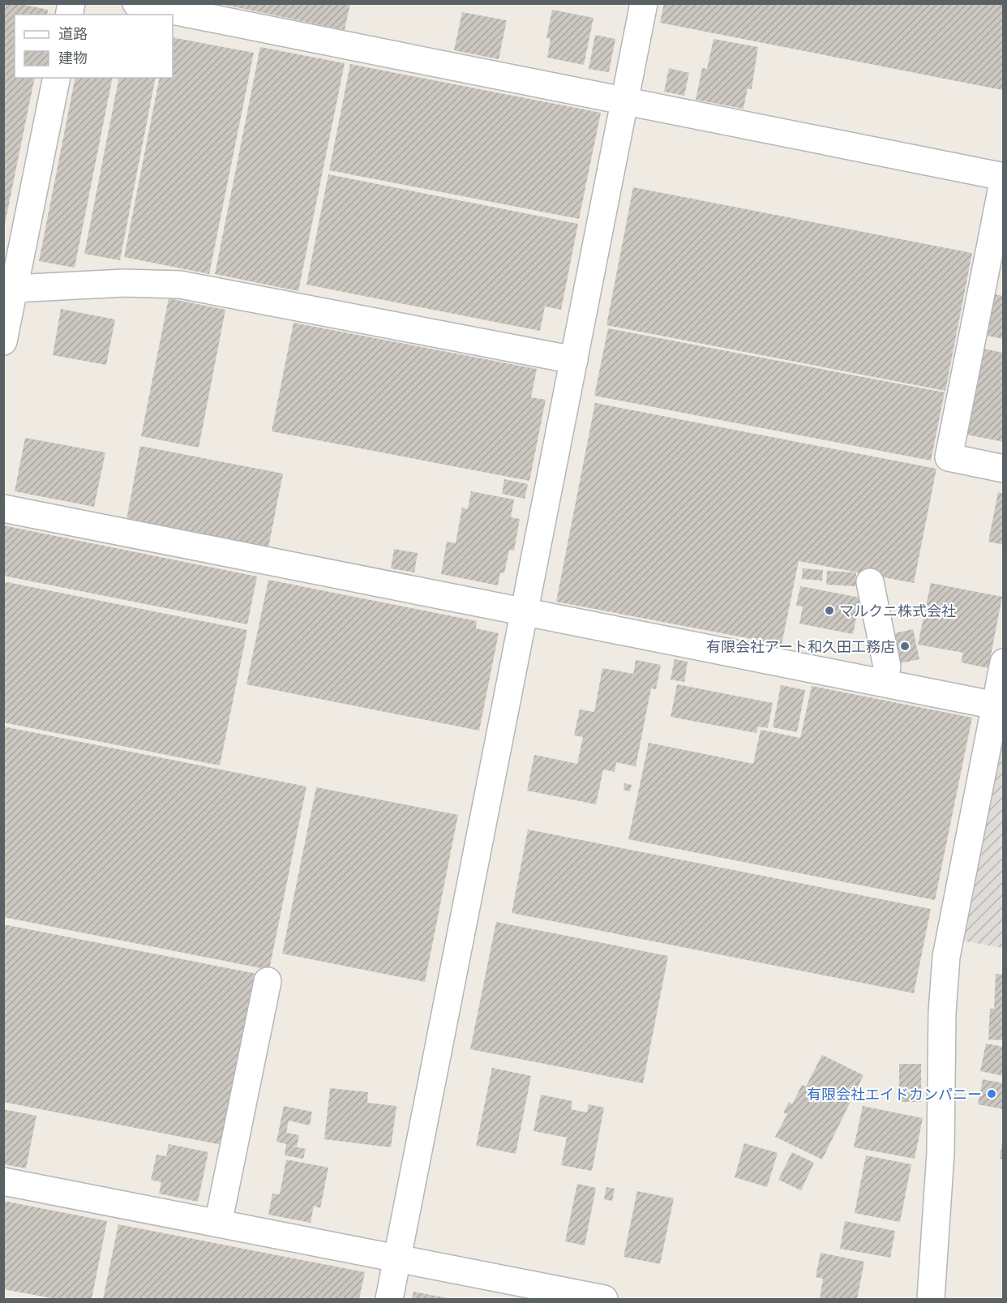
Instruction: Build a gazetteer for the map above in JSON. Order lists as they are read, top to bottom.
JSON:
{
  "places": ["マルクニ株式会社", "有限会社アート和久田工務店", "有限会社エイドカンパニー"],
  "legend": ["道路", "建物"]
}
